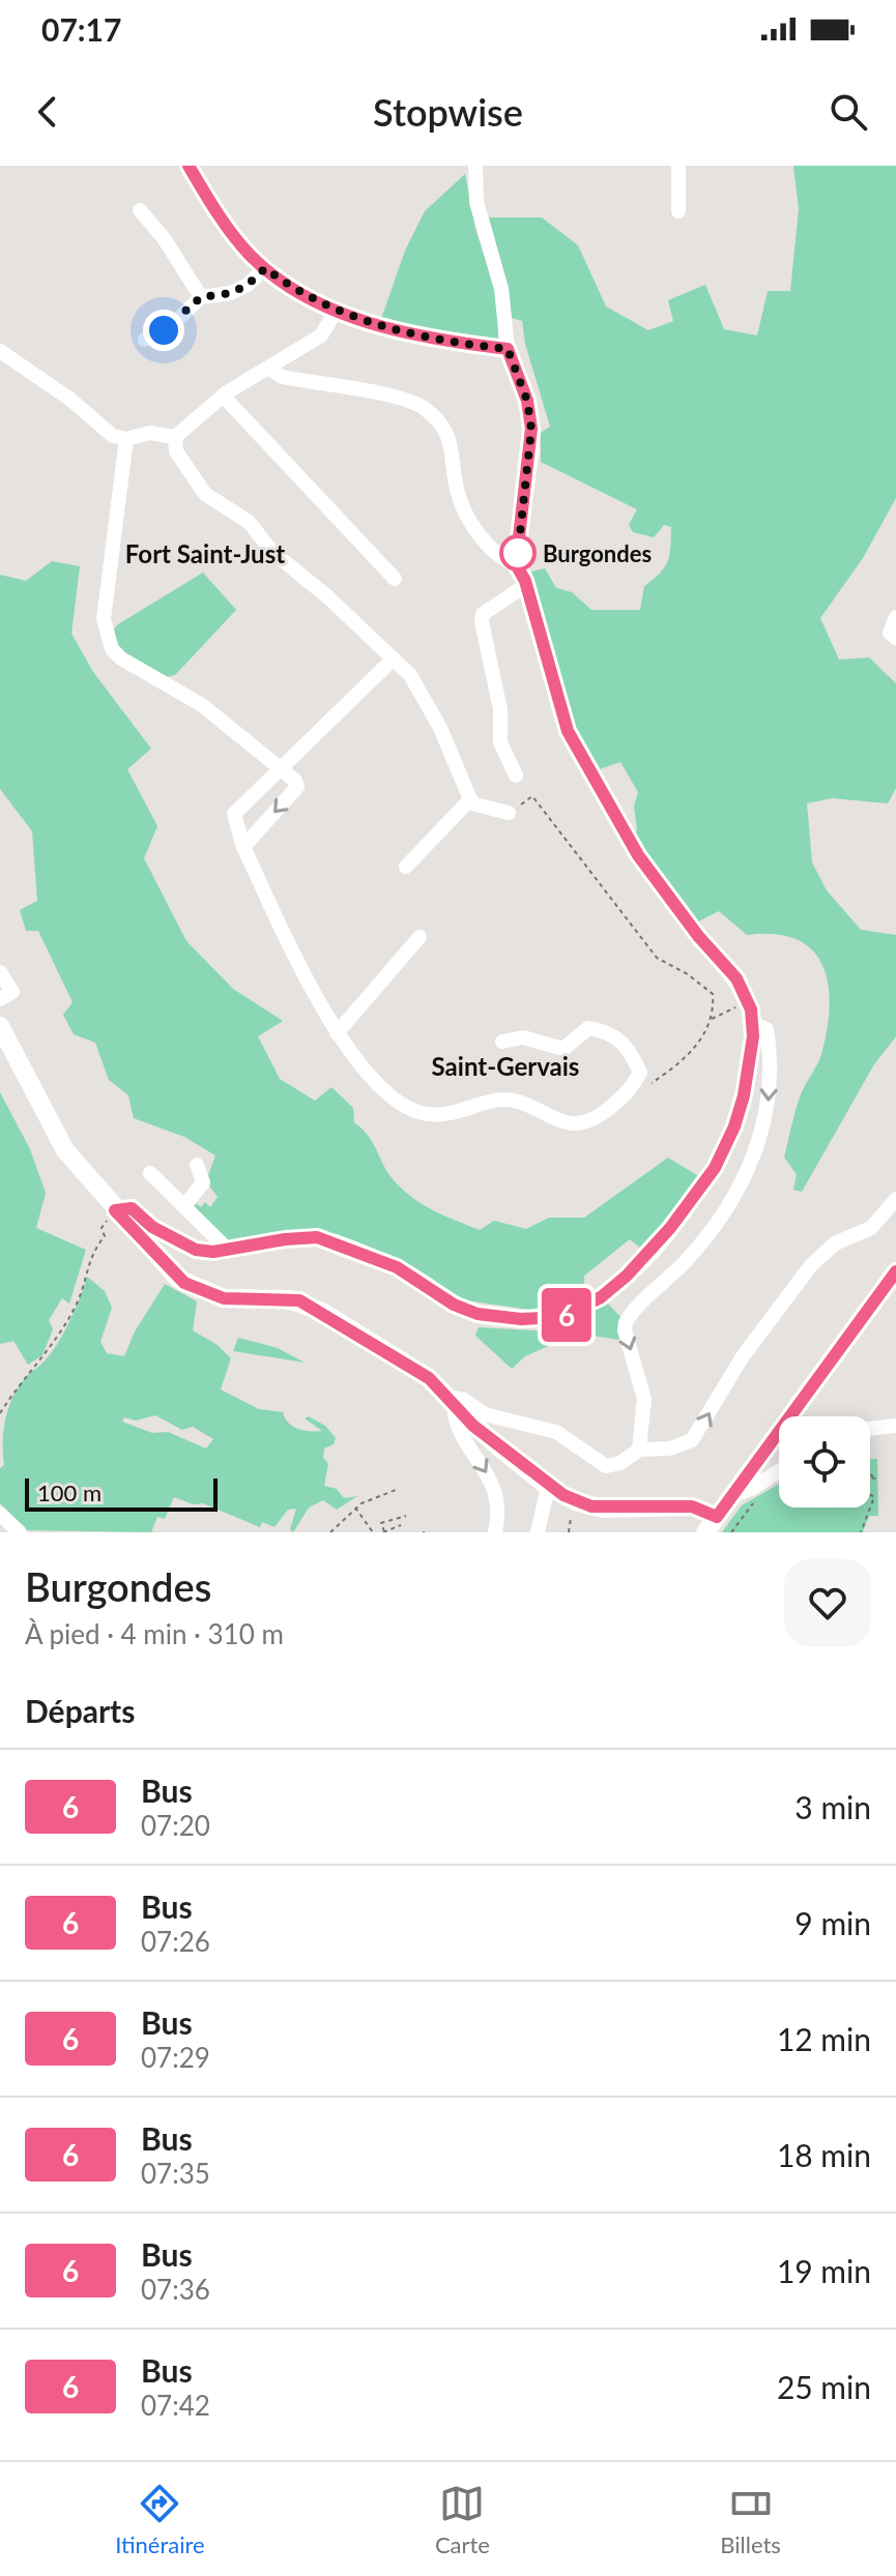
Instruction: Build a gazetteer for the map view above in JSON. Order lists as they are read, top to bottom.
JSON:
{
  "districts": ["Fort Saint-Just", "Saint-Gervais"],
  "places": ["Burgondes"],
  "lines": ["bus line 6"],
  "scale_bar": "100 m",
  "page": {
    "status": "07:17",
    "header": "Stopwise",
    "on_map": "6",
    "scale": "100 m",
    "heading": [
      ["Burgondes", "À pied · 4 min · 310 m"],
      "Départs"
    ],
    "list": [
      {
        "mark": "6",
        "name": "Bus",
        "note": "07:20",
        "value": "3 min"
      },
      {
        "mark": "6",
        "name": "Bus",
        "note": "07:26",
        "value": "9 min"
      },
      {
        "mark": "6",
        "name": "Bus",
        "note": "07:29",
        "value": "12 min"
      },
      {
        "mark": "6",
        "name": "Bus",
        "note": "07:35",
        "value": "18 min"
      },
      {
        "mark": "6",
        "name": "Bus",
        "note": "07:36",
        "value": "19 min"
      },
      {
        "mark": "6",
        "name": "Bus",
        "note": "07:42",
        "value": "25 min"
      }
    ],
    "tabs": ["Itinéraire", "Carte", "Billets"]
  }
}
